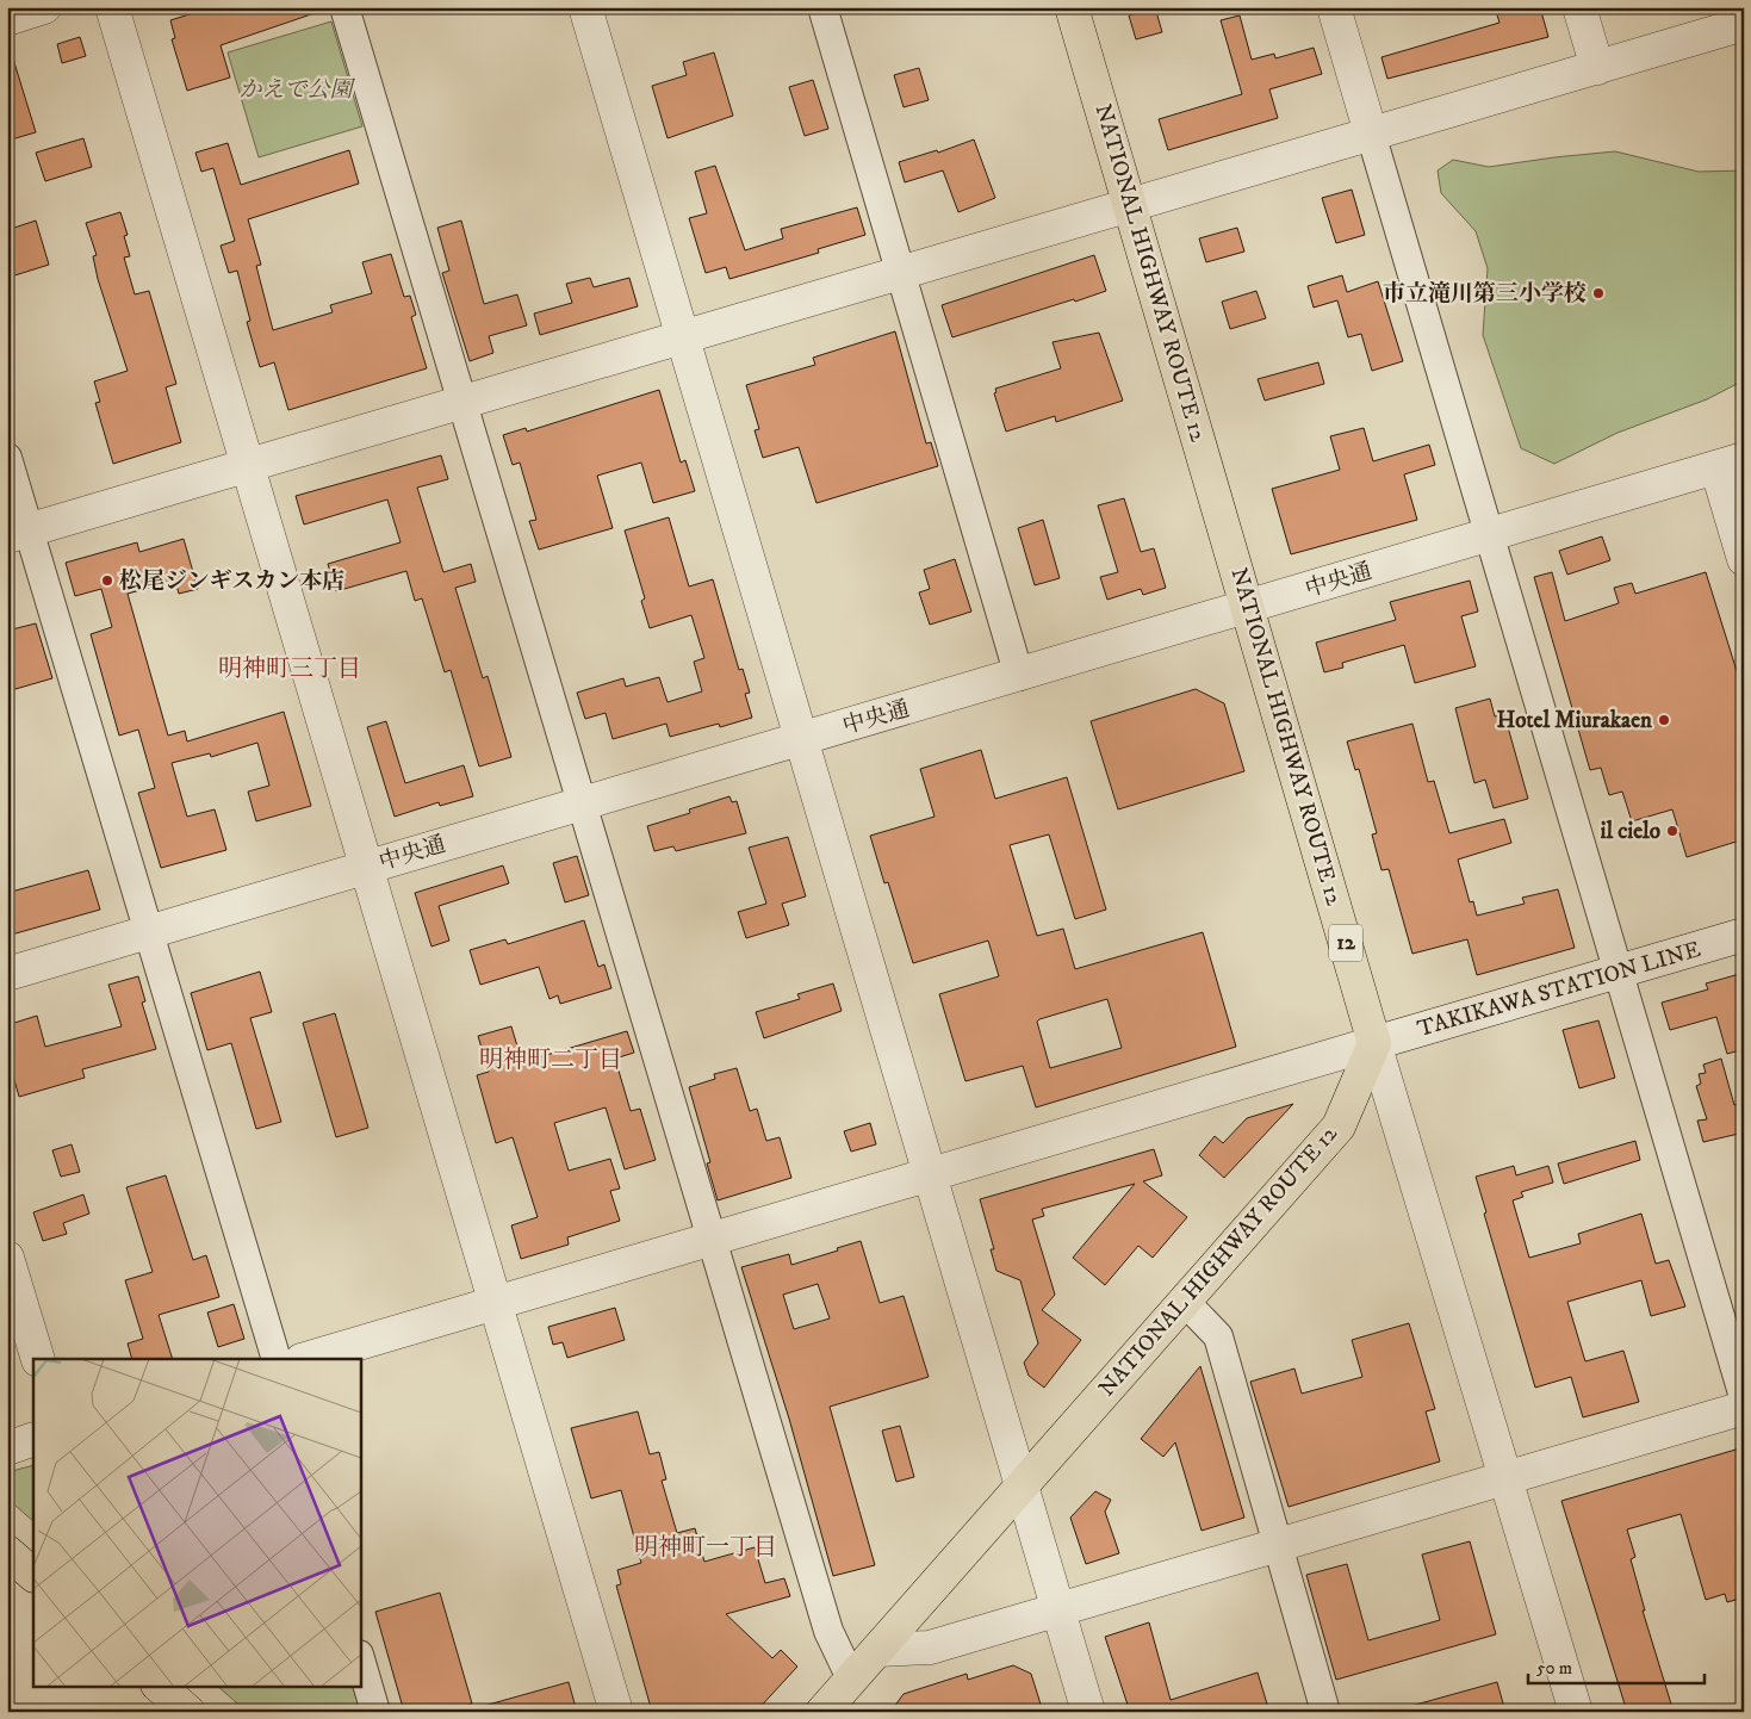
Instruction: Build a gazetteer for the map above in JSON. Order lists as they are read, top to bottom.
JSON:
{
  "streets": {
    "highway": ["NATIONAL HIGHWAY ROUTE 12", "12"],
    "street": ["中央通", "TAKIKAWA STATION LINE"]
  },
  "crossings": [
    ["NATIONAL HIGHWAY ROUTE 12", "中央通"],
    ["NATIONAL HIGHWAY ROUTE 12", "TAKIKAWA STATION LINE"]
  ],
  "districts": ["明神町三丁目", "明神町二丁目", "明神町一丁目"],
  "parks": ["かえで公園"],
  "places": [
    "市立滝川第三小学校",
    "松尾ジンギスカン本店",
    "Hotel Miurakaen",
    "il cielo"
  ],
  "scale_bar": "50 m"
}
